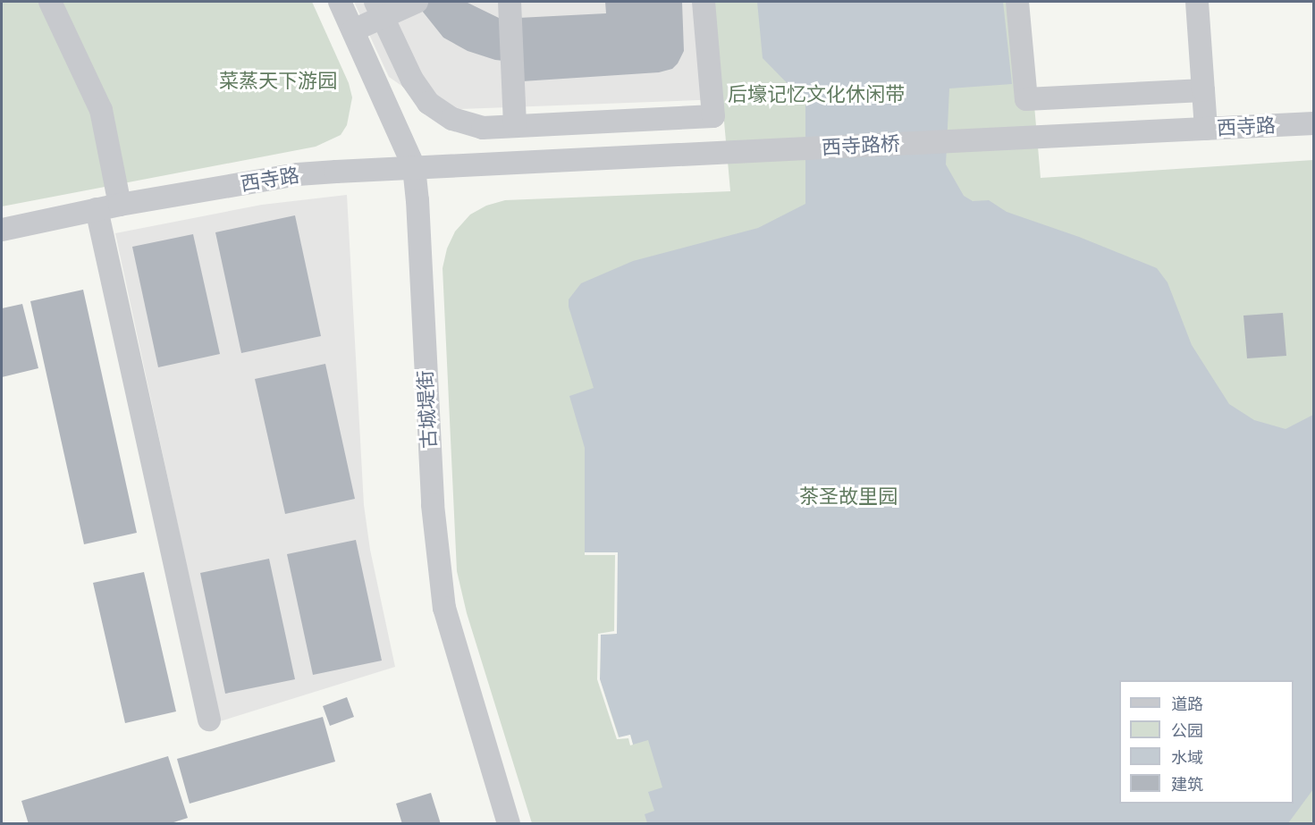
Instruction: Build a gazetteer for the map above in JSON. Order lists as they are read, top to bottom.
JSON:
{
  "streets": {
    "street": ["西寺路", "西寺路桥", "古城堤街"]
  },
  "crossings": [
    ["西寺路", "西寺路桥"],
    ["西寺路", "古城堤街"]
  ],
  "parks": ["菜蒸天下游园", "后壕记忆文化休闲带", "茶圣故里园"],
  "legend": [
    "道路",
    "公园",
    "水域",
    "建筑"
  ]
}
